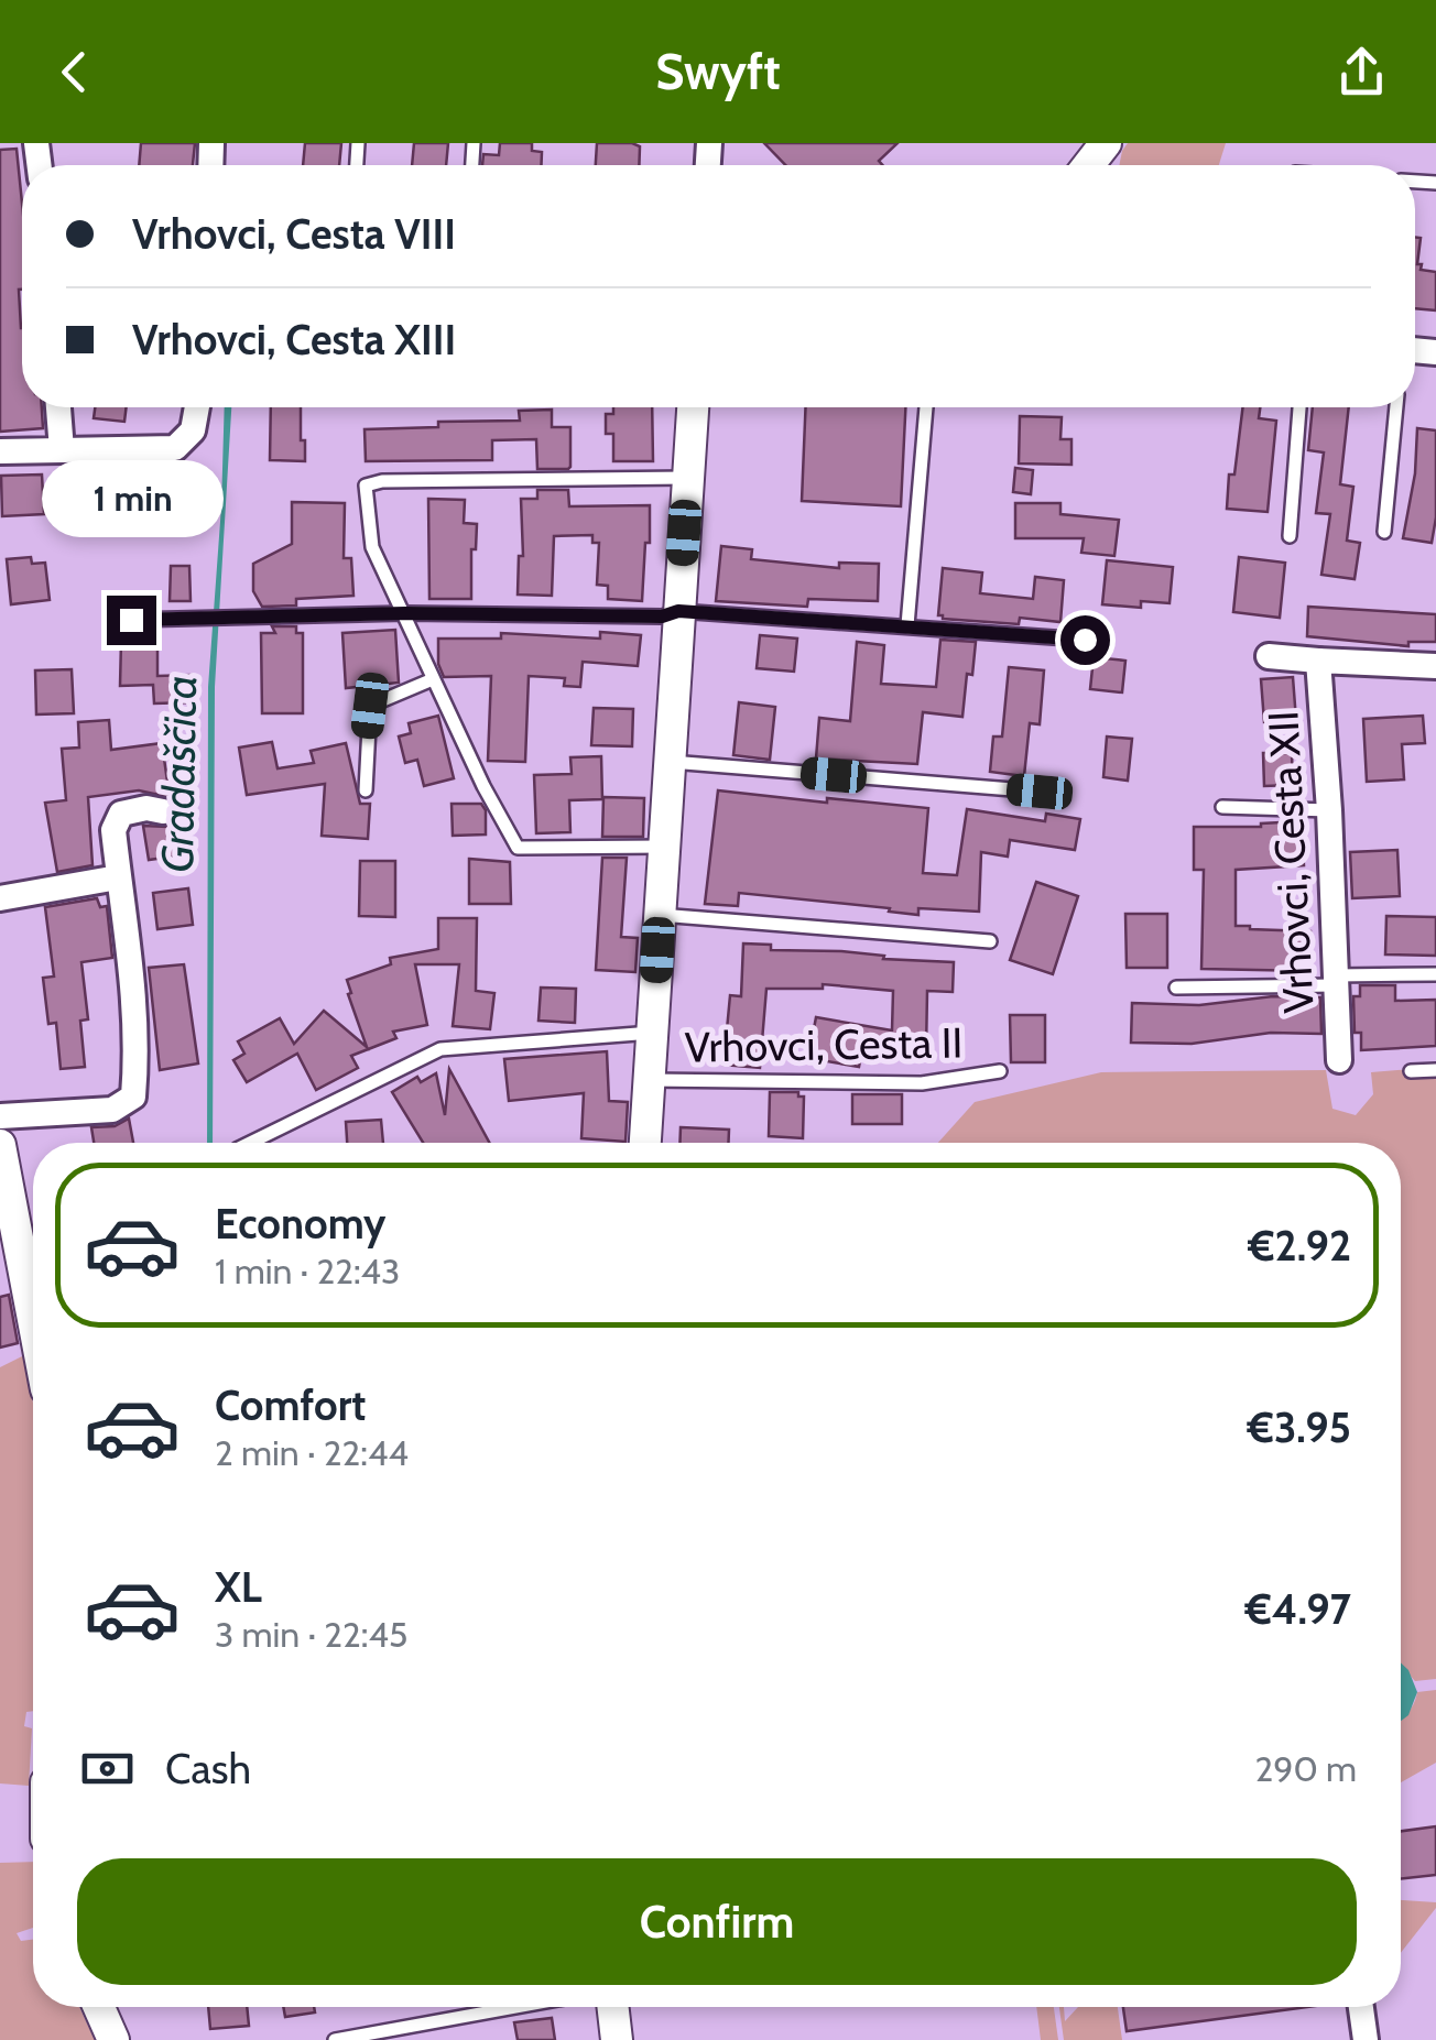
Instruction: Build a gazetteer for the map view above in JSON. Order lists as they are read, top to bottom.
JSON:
{
  "streets": {
    "street": ["Vrhovci, Cesta XII"],
    "lane": ["Vrhovci, Cesta II"]
  },
  "water": ["Gradaščica"],
  "page": {
    "header": "Swyft",
    "banner": ["Vrhovci, Cesta VIII", "Vrhovci, Cesta XIII"],
    "bubble": "1 min",
    "list": [
      {
        "name": "Economy",
        "note": "1 min · 22:43",
        "value": "€2.92"
      },
      {
        "name": "Comfort",
        "note": "2 min · 22:44",
        "value": "€3.95"
      },
      {
        "name": "XL",
        "note": "3 min · 22:45",
        "value": "€4.97"
      }
    ],
    "pay": ["Cash", "290 m"],
    "buttons": "Confirm"
  }
}
